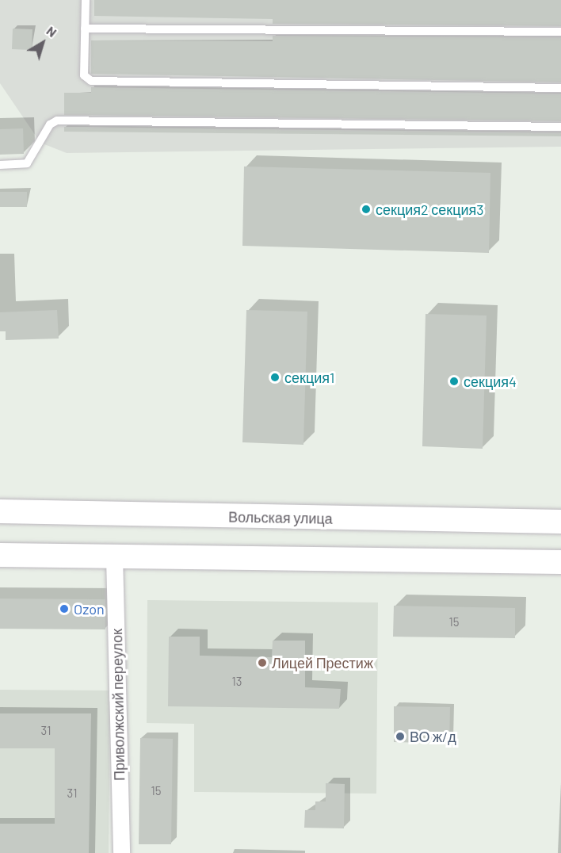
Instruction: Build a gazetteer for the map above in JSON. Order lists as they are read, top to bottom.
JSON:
{
  "streets": {
    "main road": ["Вольская улица"],
    "street": ["Приволжский переулок"]
  },
  "places": [
    "секция2 секция3",
    "секция1",
    "секция4",
    "Ozon",
    "Лицей Престиж",
    "ВО ж/д"
  ],
  "house_numbers": [
    "15",
    "13",
    "31",
    "15",
    "31"
  ],
  "north": "top right"
}
